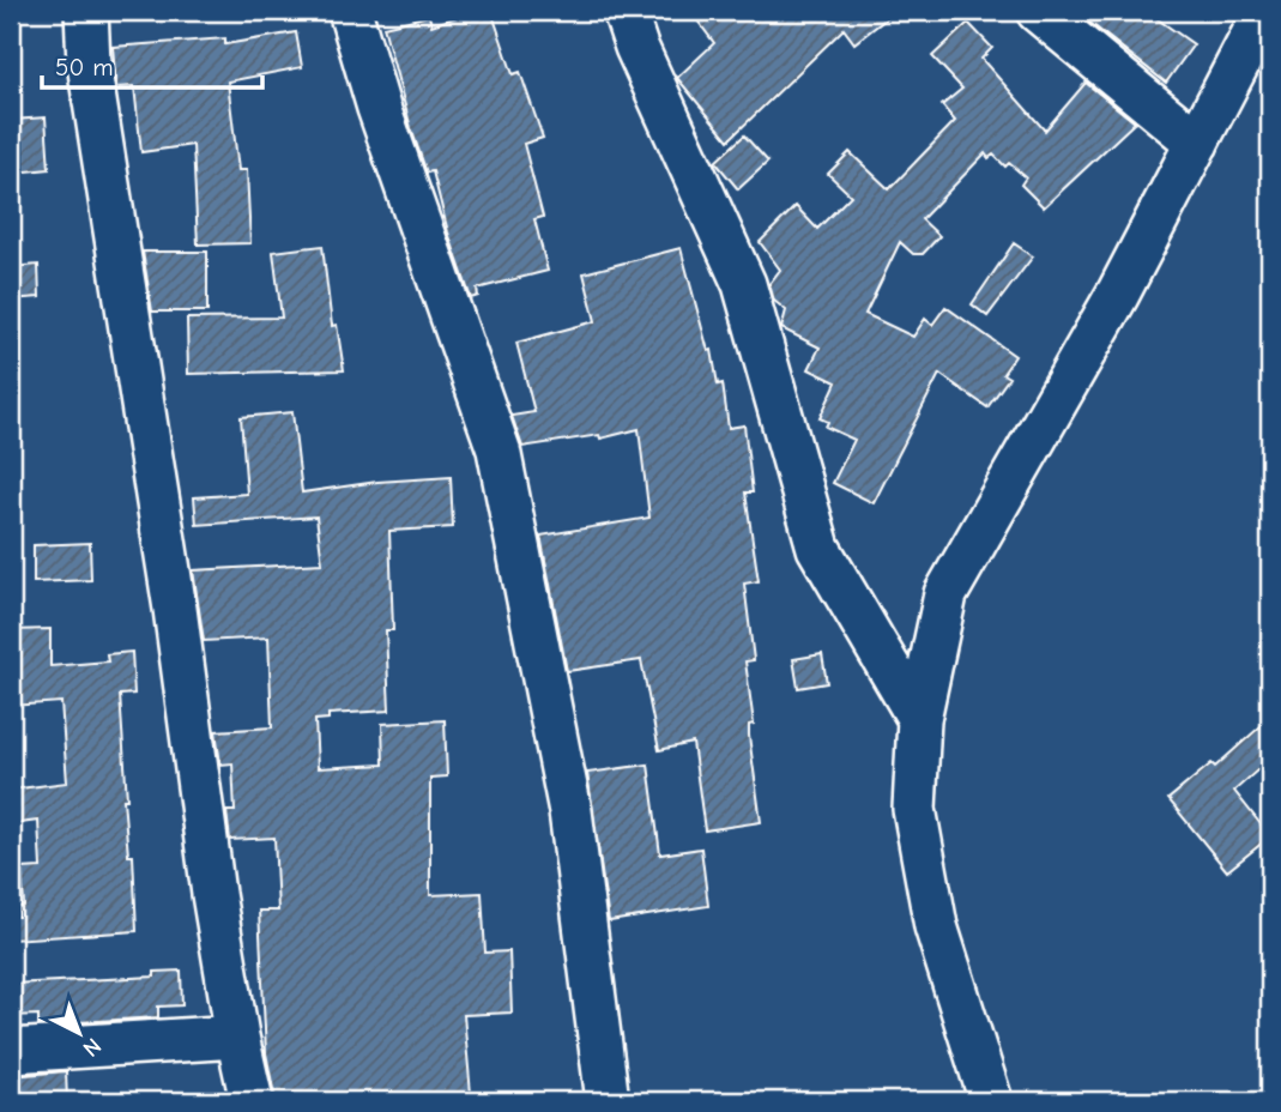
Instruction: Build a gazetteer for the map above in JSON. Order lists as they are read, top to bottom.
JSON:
{
  "scale_bar": "50 m",
  "north": "bottom right"
}
